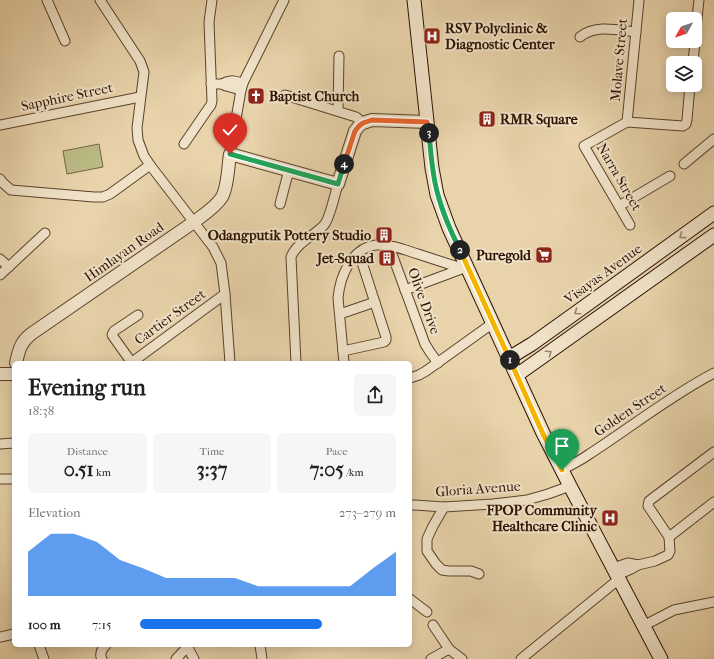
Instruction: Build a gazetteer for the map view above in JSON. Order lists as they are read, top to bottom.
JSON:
{
  "streets": {
    "main road": ["Visayas Avenue"],
    "street": [
      "Molave Street",
      "Sapphire Street",
      "Narra Street",
      "Himlayan Road",
      "Olive Drive",
      "Cartier Street",
      "Golden Street",
      "Gloria Avenue"
    ]
  },
  "crossings": [
    ["Molave Street", "Narra Street"]
  ],
  "places": {
    "hospital": ["RSV Polyclinic & Diagnostic Center", "FPOP Community Healthcare Clinic"],
    "church": ["Baptist Church"],
    "building": ["RMR Square", "Odangputik Pottery Studio", "Jet-Squad"],
    "supermarket": ["Puregold"]
  },
  "north": "bottom left",
  "page": {
    "pins": [
      "3",
      "4",
      "2",
      "1"
    ],
    "heading": ["Evening run", "18:38"],
    "stats": [
      ["Distance", "0.51 km"],
      ["Time", "3:37"],
      ["Pace", "7:05 /km"]
    ],
    "chart": ["Elevation", "273–279 m"],
    "list": [
      {
        "name": "100 m",
        "note": "7:15"
      }
    ]
  }
}
